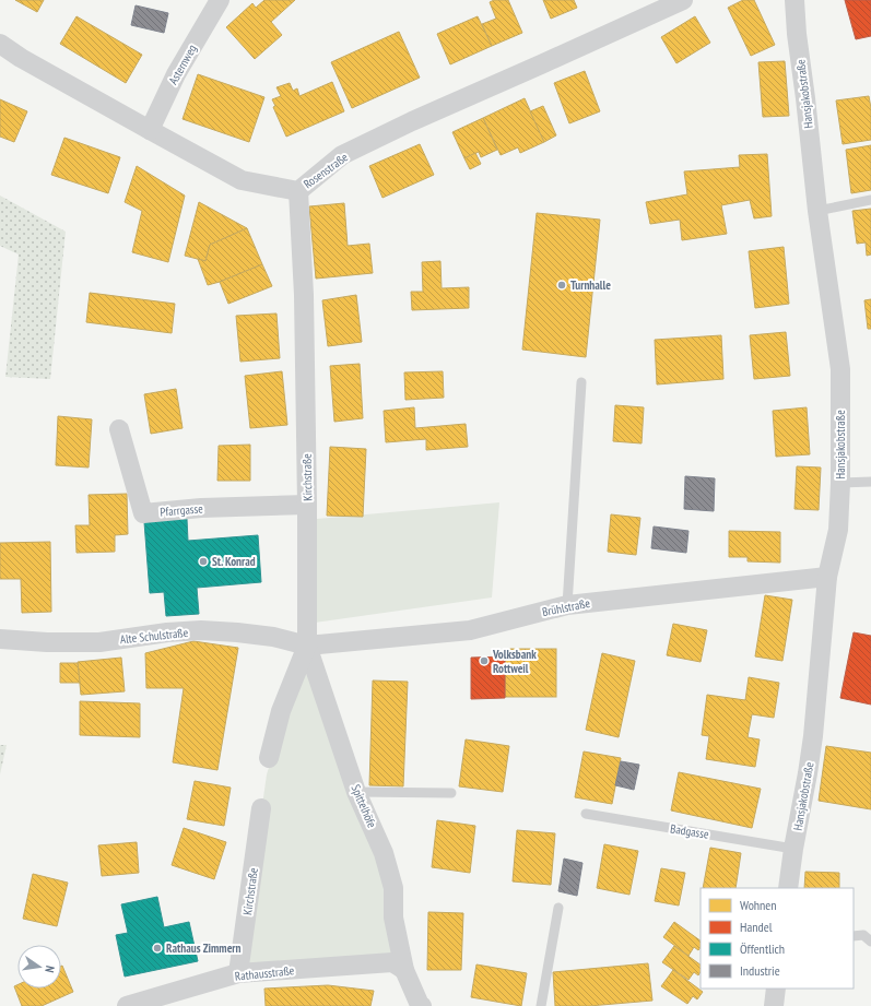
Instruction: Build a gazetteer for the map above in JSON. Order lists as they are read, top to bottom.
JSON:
{
  "streets": {
    "street": [
      "Asternweg",
      "Hansjakobstraße",
      "Rosenstraße",
      "Kirchstraße",
      "Pfarrgasse",
      "Brühlstraße",
      "Alte Schulstraße",
      "Spittelhöfe",
      "Rathausstraße"
    ],
    "lane": ["Badgasse"]
  },
  "crossings": [
    ["Asternweg", "Rosenstraße"],
    ["Hansjakobstraße", "Brühlstraße"],
    ["Hansjakobstraße", "Badgasse"],
    ["Rosenstraße", "Kirchstraße"],
    ["Kirchstraße", "Pfarrgasse"],
    ["Kirchstraße", "Brühlstraße"],
    ["Kirchstraße", "Alte Schulstraße"],
    ["Kirchstraße", "Spittelhöfe"],
    ["Kirchstraße", "Rathausstraße"],
    ["Brühlstraße", "Alte Schulstraße"],
    ["Brühlstraße", "Spittelhöfe"],
    ["Alte Schulstraße", "Spittelhöfe"],
    ["Spittelhöfe", "Rathausstraße"]
  ],
  "places": [
    "Turnhalle",
    "St. Konrad",
    "Volksbank Rottweil",
    "Rathaus Zimmern"
  ],
  "legend": [
    "Wohnen",
    "Handel",
    "Öffentlich",
    "Industrie"
  ],
  "north": "right"
}
